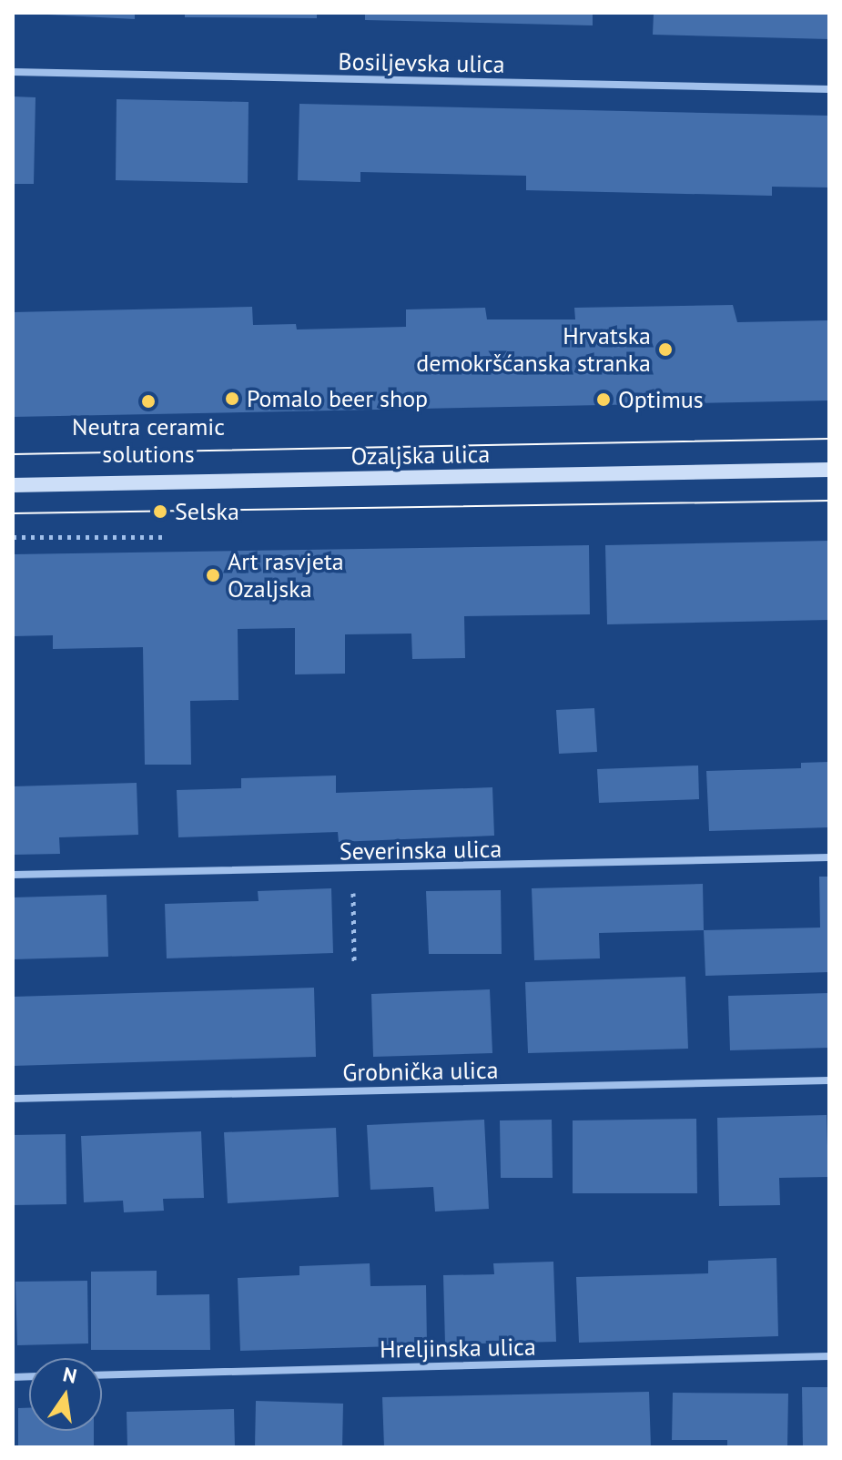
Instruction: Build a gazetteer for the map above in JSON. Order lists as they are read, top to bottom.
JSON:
{
  "streets": {
    "main road": ["Ozaljska ulica"],
    "street": [
      "Bosiljevska ulica",
      "Severinska ulica",
      "Grobnička ulica",
      "Hreljinska ulica"
    ]
  },
  "places": [
    "Hrvatska demokršćanska stranka",
    "Pomalo beer shop",
    "Optimus",
    "Neutra ceramic solutions",
    "Selska",
    "Art rasvjeta Ozaljska"
  ],
  "north": "top"
}
